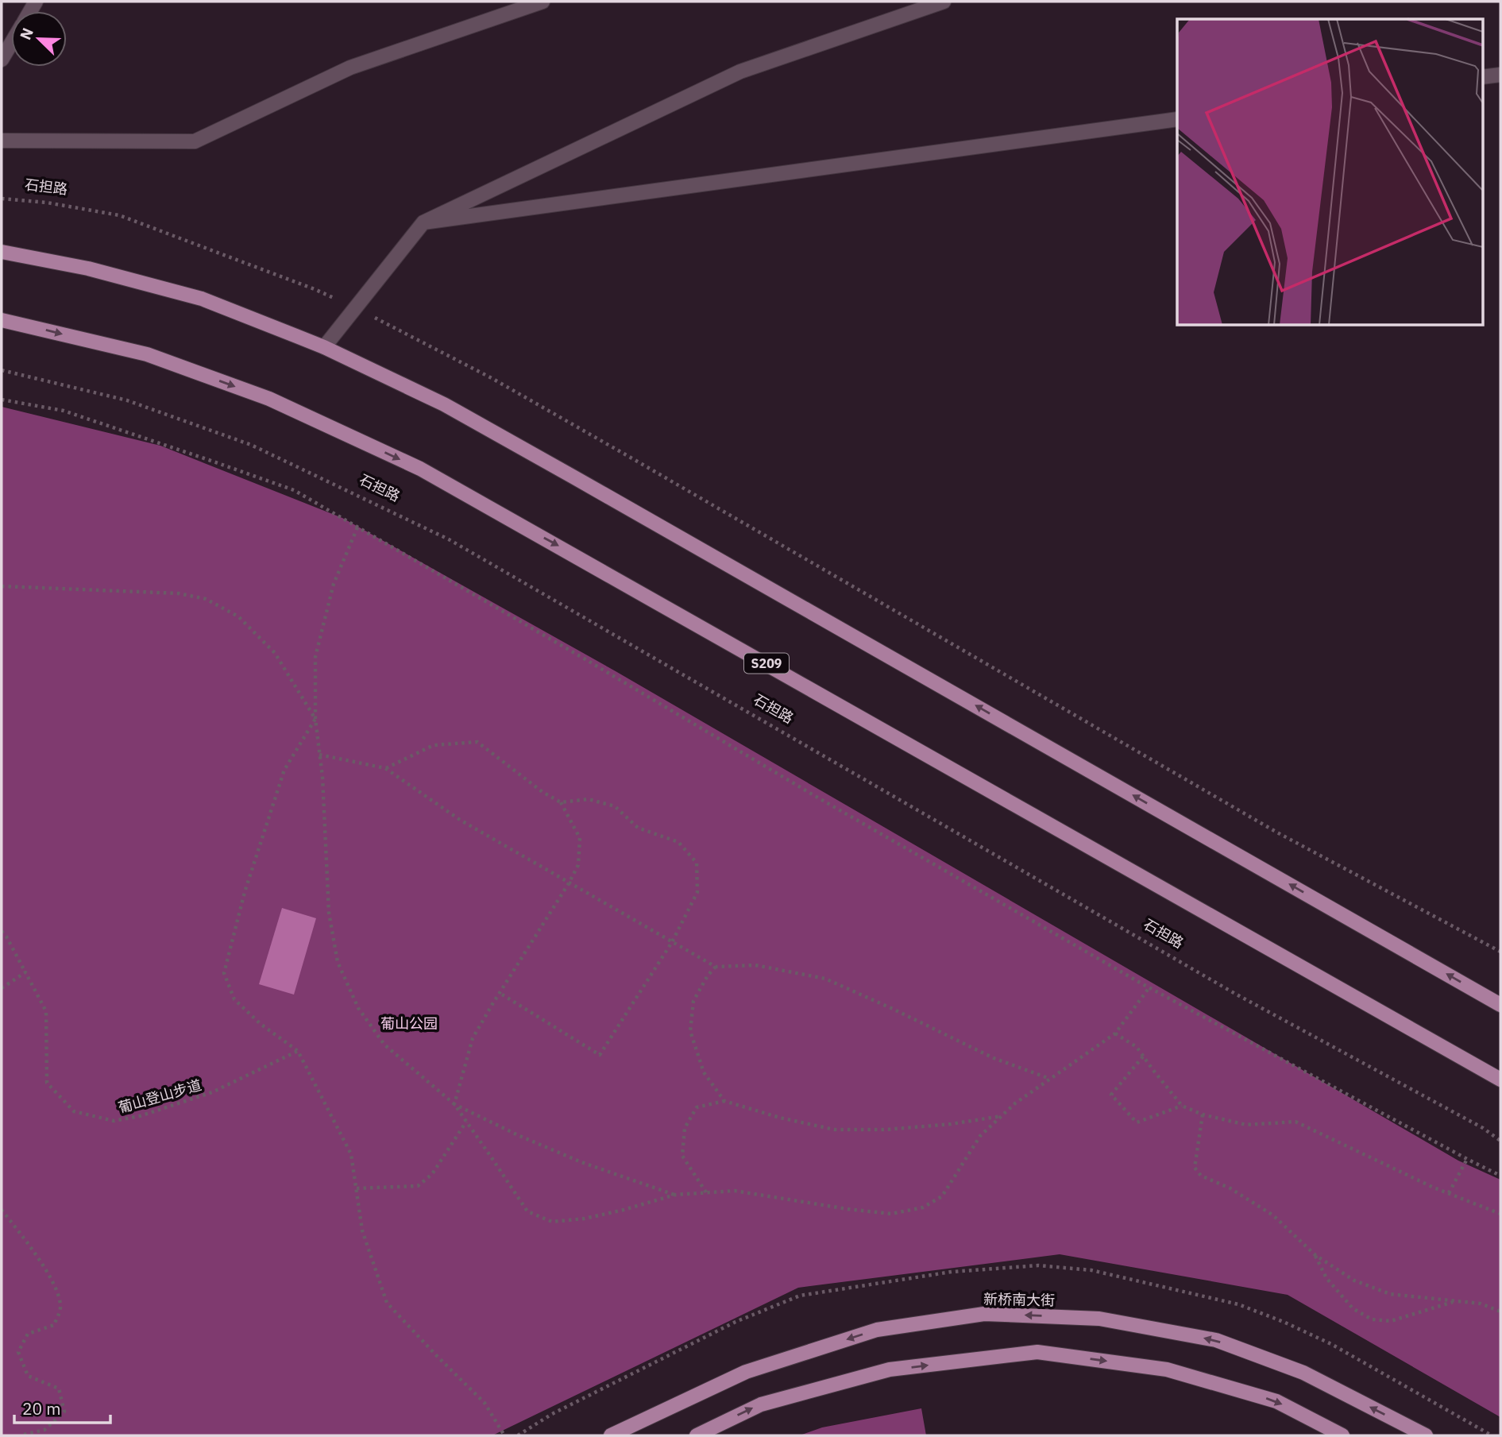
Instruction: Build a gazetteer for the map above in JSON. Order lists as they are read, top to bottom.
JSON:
{
  "streets": {
    "main road": ["S209", "新桥南大街"],
    "path": ["石担路", "葡山登山步道"]
  },
  "parks": ["葡山公园"],
  "scale_bar": "20 m",
  "north": "top left"
}
